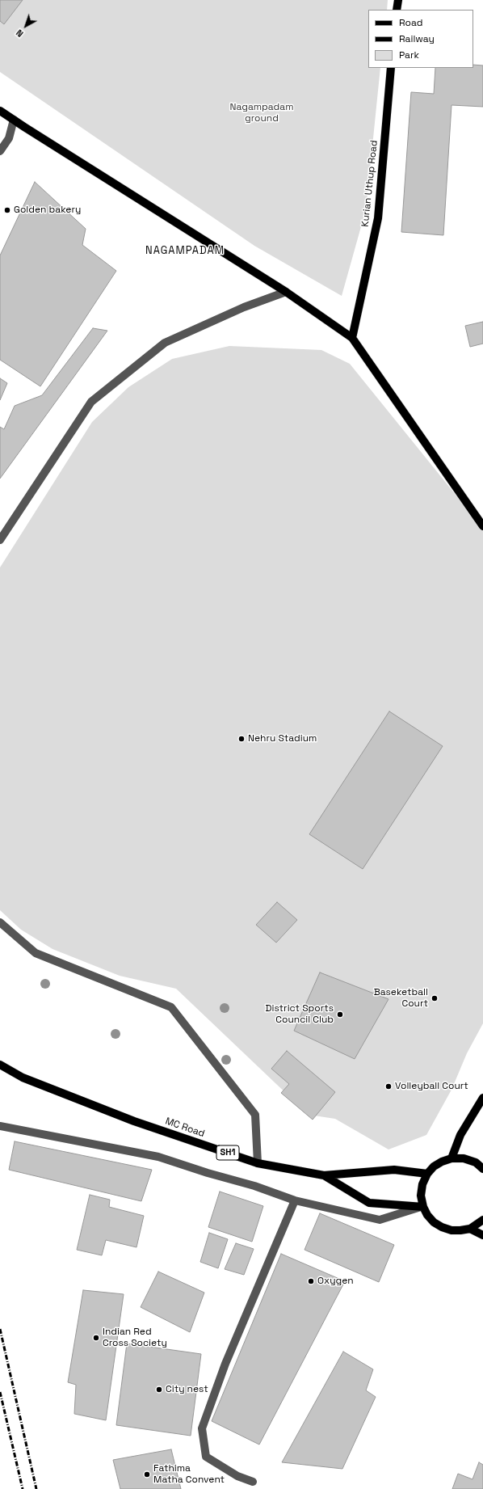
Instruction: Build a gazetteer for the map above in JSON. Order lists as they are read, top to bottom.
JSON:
{
  "streets": {
    "main road": ["Kurian Uthup Road", "MC Road", "SH1"]
  },
  "districts": ["NAGAMPADAM"],
  "parks": ["Nagampadam ground"],
  "places": [
    "Golden bakery",
    "Nehru Stadium",
    "Baseketball Court",
    "District Sports Council Club",
    "Volleyball Court",
    "Oxygen",
    "Indian Red Cross Society",
    "City nest",
    "Fathima Matha Convent"
  ],
  "legend": ["Road", "Railway", "Park"],
  "north": "bottom left"
}
